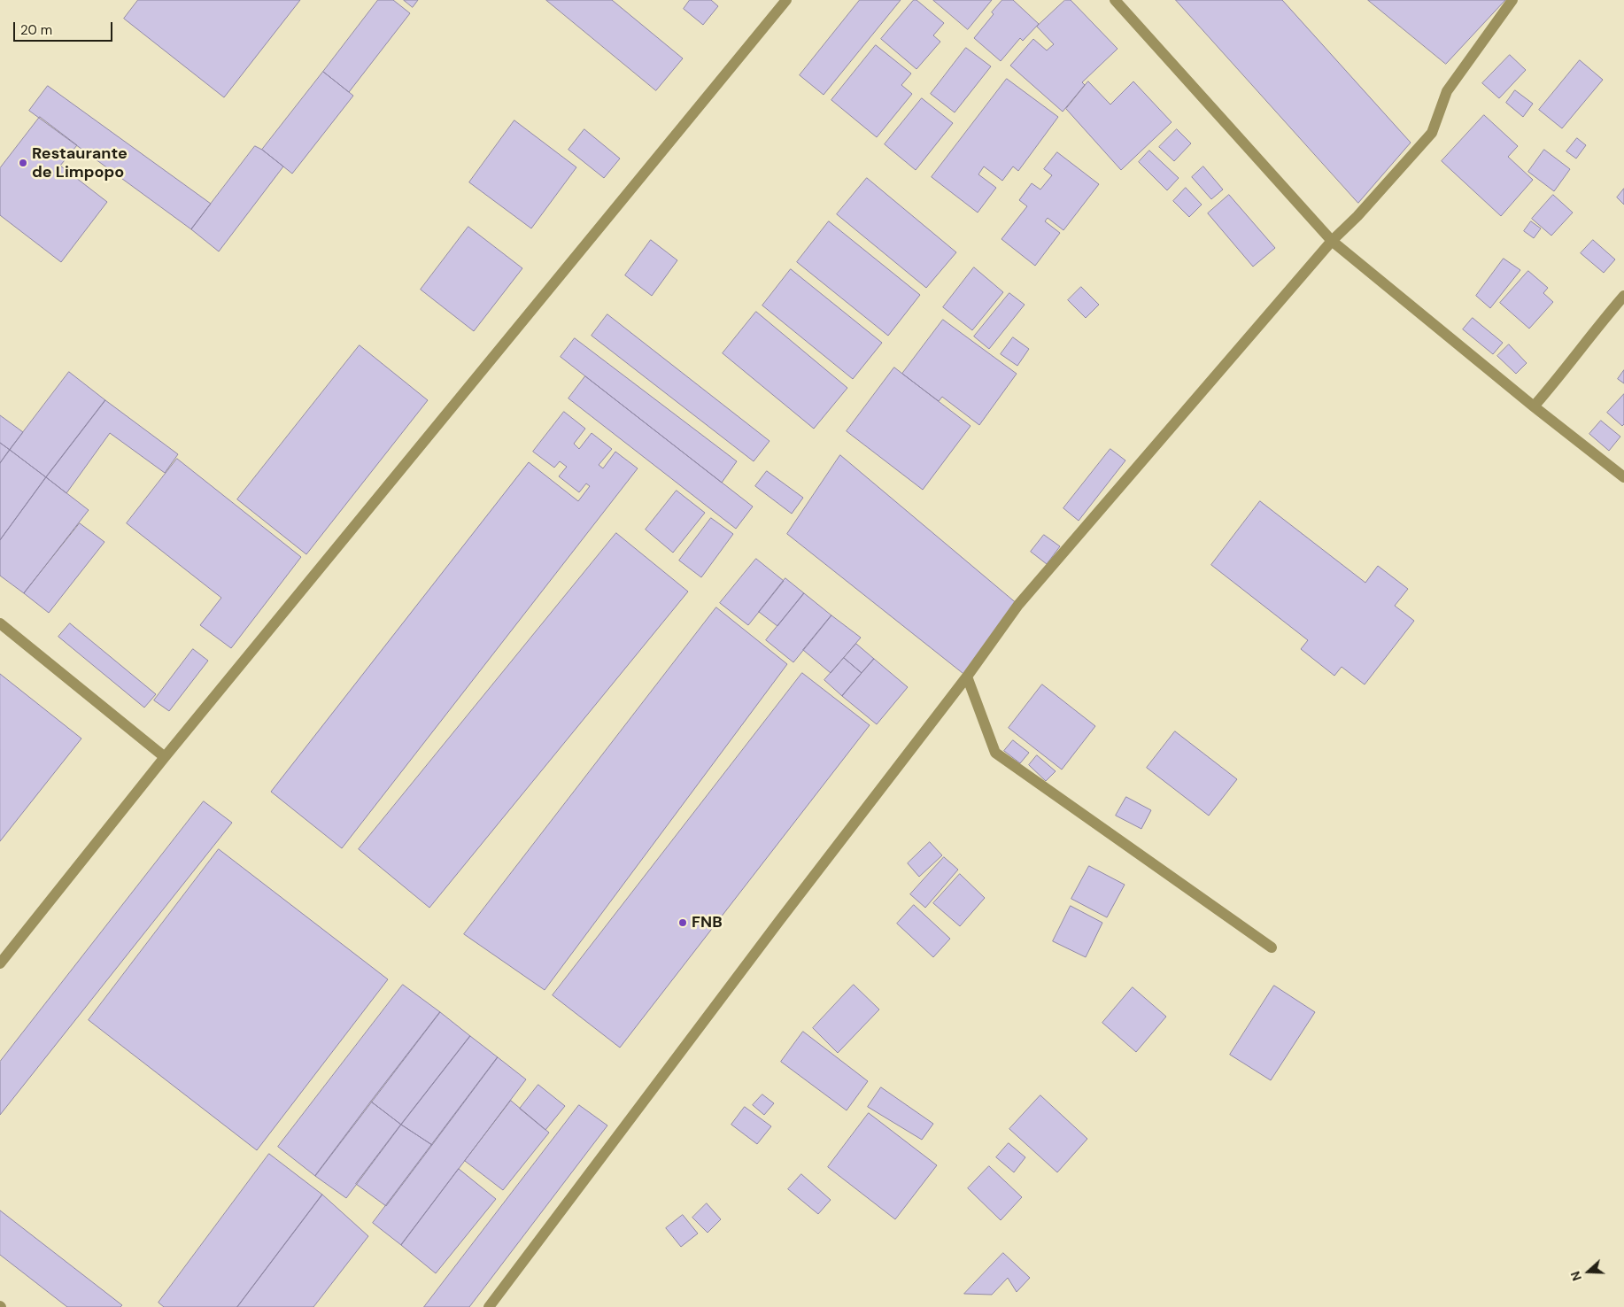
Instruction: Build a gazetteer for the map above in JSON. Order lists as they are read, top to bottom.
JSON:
{
  "places": ["Restaurante de Limpopo", "FNB"],
  "scale_bar": "20 m",
  "north": "left"
}
